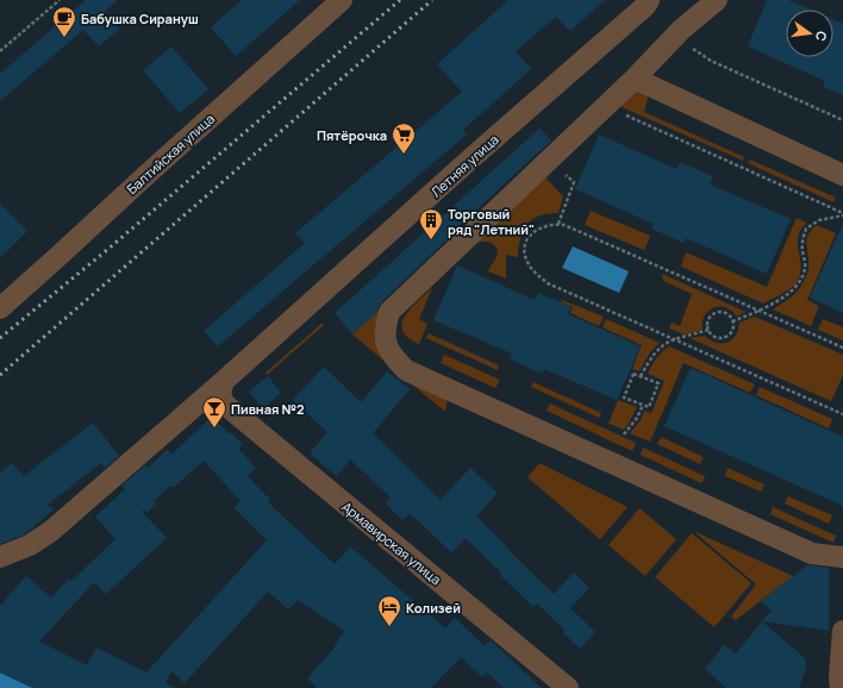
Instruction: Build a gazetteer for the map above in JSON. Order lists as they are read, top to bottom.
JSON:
{
  "streets": {
    "street": ["Балтийская улица", "Летняя улица", "Армавирская улица"]
  },
  "crossings": [
    ["Летняя улица", "Армавирская улица"]
  ],
  "places": {
    "cafe": ["Бабушка Сирануш"],
    "supermarket": ["Пятёрочка"],
    "building": ["Торговый ряд \"Летний\""],
    "bar": ["Пивная №2"],
    "hotel": ["Колизей"]
  },
  "north": "right"
}
